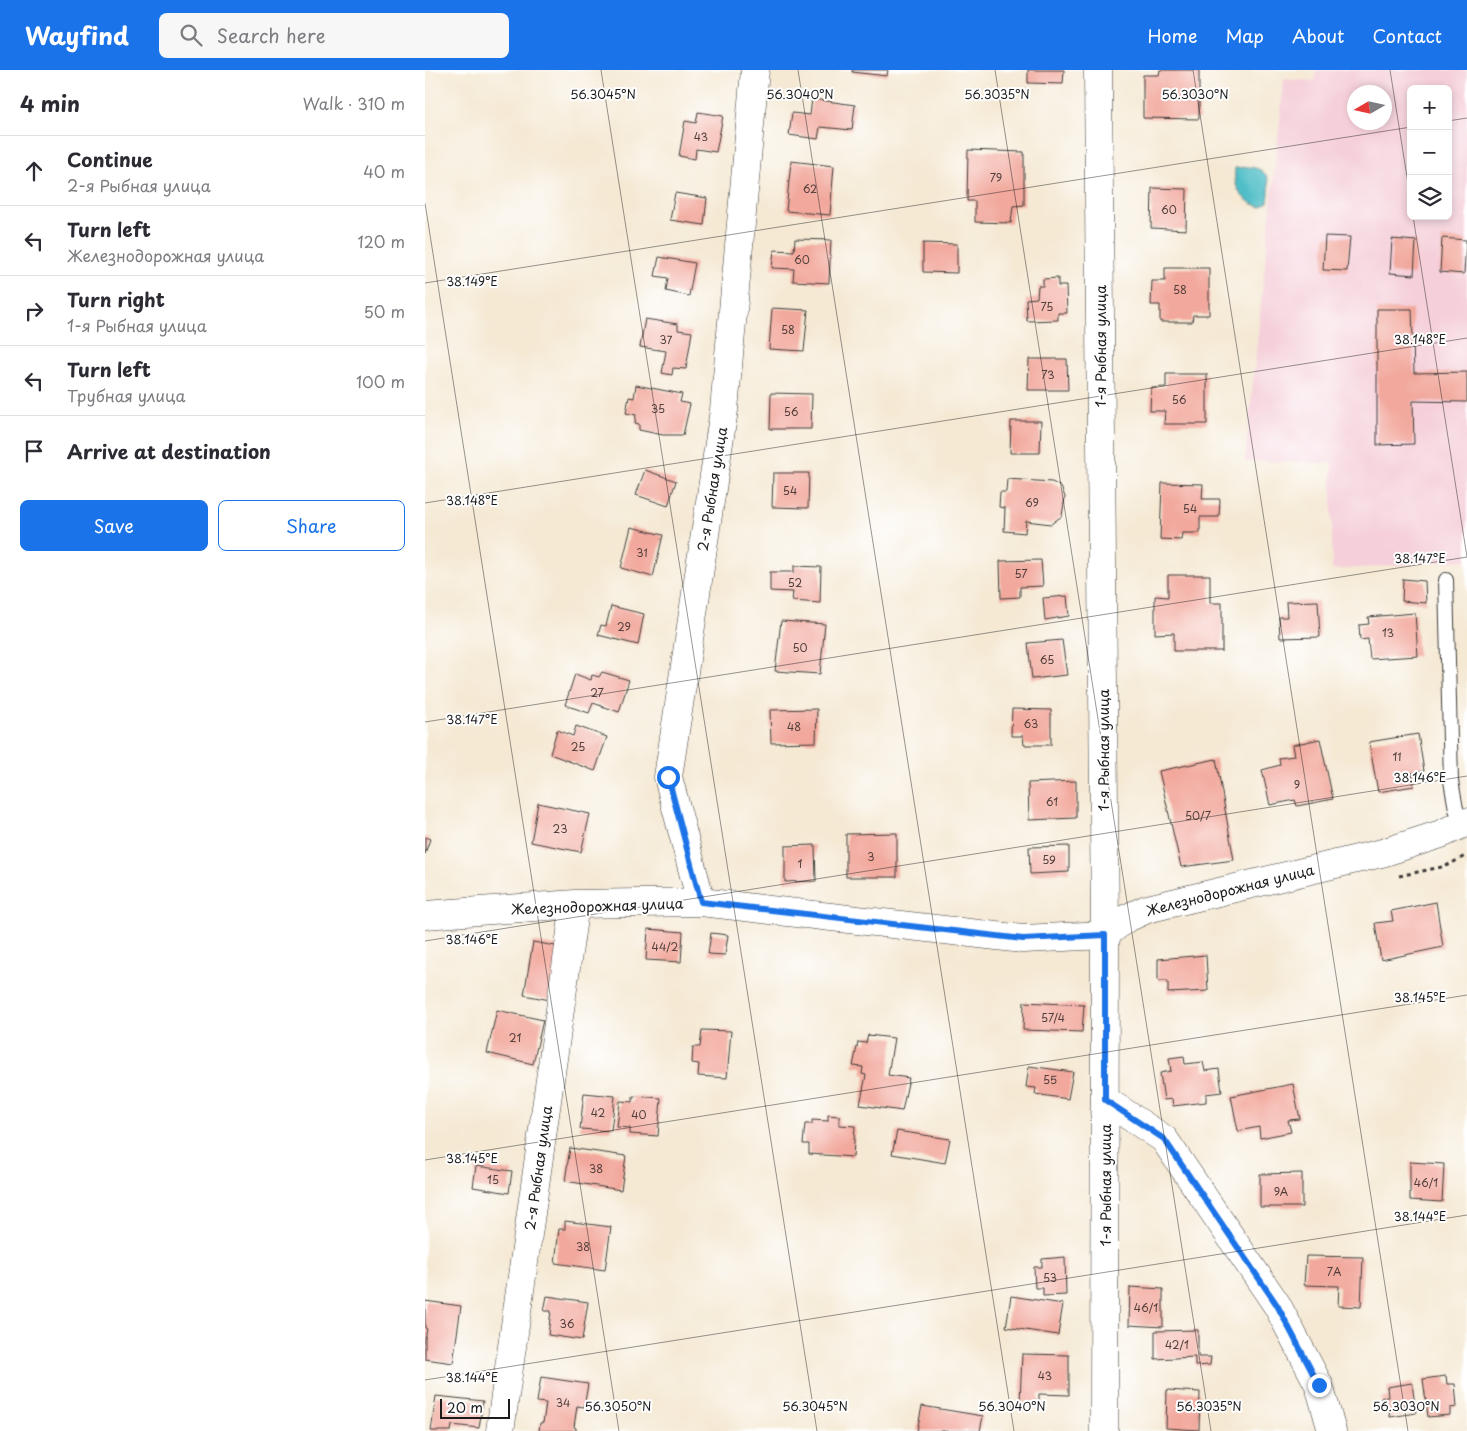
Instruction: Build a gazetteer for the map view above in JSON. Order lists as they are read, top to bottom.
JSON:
{
  "streets": {
    "street": ["1-я Рыбная улица", "2-я Рыбная улица", "Железнодорожная улица"]
  },
  "crossings": [
    ["1-я Рыбная улица", "Железнодорожная улица"],
    ["2-я Рыбная улица", "Железнодорожная улица"]
  ],
  "house_numbers": [
    "43",
    "79",
    "62",
    "60",
    "60",
    "58",
    "75",
    "58",
    "37",
    "73",
    "56",
    "35",
    "56",
    "54",
    "69",
    "54",
    "31",
    "57",
    "52",
    "29",
    "13",
    "50",
    "65",
    "27",
    "63",
    "48",
    "25",
    "11",
    "9",
    "61",
    "50/7",
    "23",
    "3",
    "59",
    "1",
    "44/2",
    "57/4",
    "21",
    "55",
    "42",
    "40",
    "38",
    "15",
    "46/1",
    "9А",
    "38",
    "7А",
    "53",
    "46/1",
    "36",
    "42/1",
    "43",
    "34"
  ],
  "scale_bar": "20 m",
  "north": "left",
  "page": {
    "header": "Wayfind",
    "search": "Search here",
    "nav": [
      "Home",
      "Map",
      "About",
      "Contact"
    ],
    "heading": ["4 min", "Walk · 310 m"],
    "map_buttons": ["+", "−"],
    "list": [
      ["Continue", "2-я Рыбная улица", "40 m"],
      ["Turn left", "Железнодорожная улица", "120 m"],
      ["Turn right", "1-я Рыбная улица", "50 m"],
      ["Turn left", "Трубная улица", "100 m"],
      "Arrive at destination"
    ],
    "buttons": ["Save", "Share"],
    "scale": "20 m"
  },
  "coordinates": [
    "56.3045°N",
    "56.3040°N",
    "56.3035°N",
    "56.3030°N",
    "38.149°E",
    "38.148°E",
    "38.147°E",
    "38.146°E",
    "38.145°E",
    "38.144°E",
    "56.3050°N"
  ]
}
